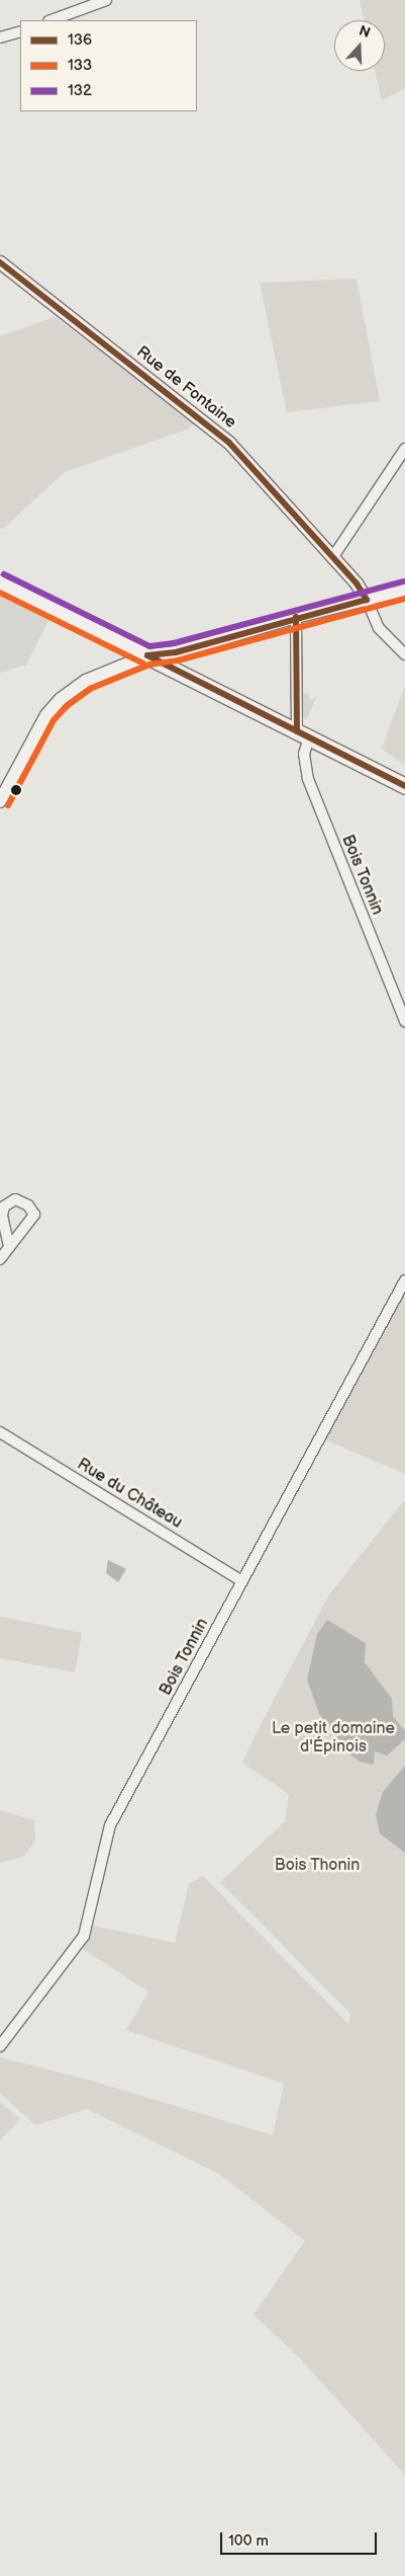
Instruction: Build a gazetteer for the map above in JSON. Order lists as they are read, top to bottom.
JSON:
{
  "streets": {
    "street": ["Rue de Fontaine", "Bois Tonnin", "Rue du Château"]
  },
  "crossings": [
    ["Bois Tonnin", "Rue du Château"]
  ],
  "parks": ["Le petit domaine d'Épinois", "Bois Thonin"],
  "lines": ["transit line 136", "transit line 132", "transit line 133"],
  "legend": ["136", "133", "132"],
  "scale_bar": "100 m",
  "north": "top"
}
